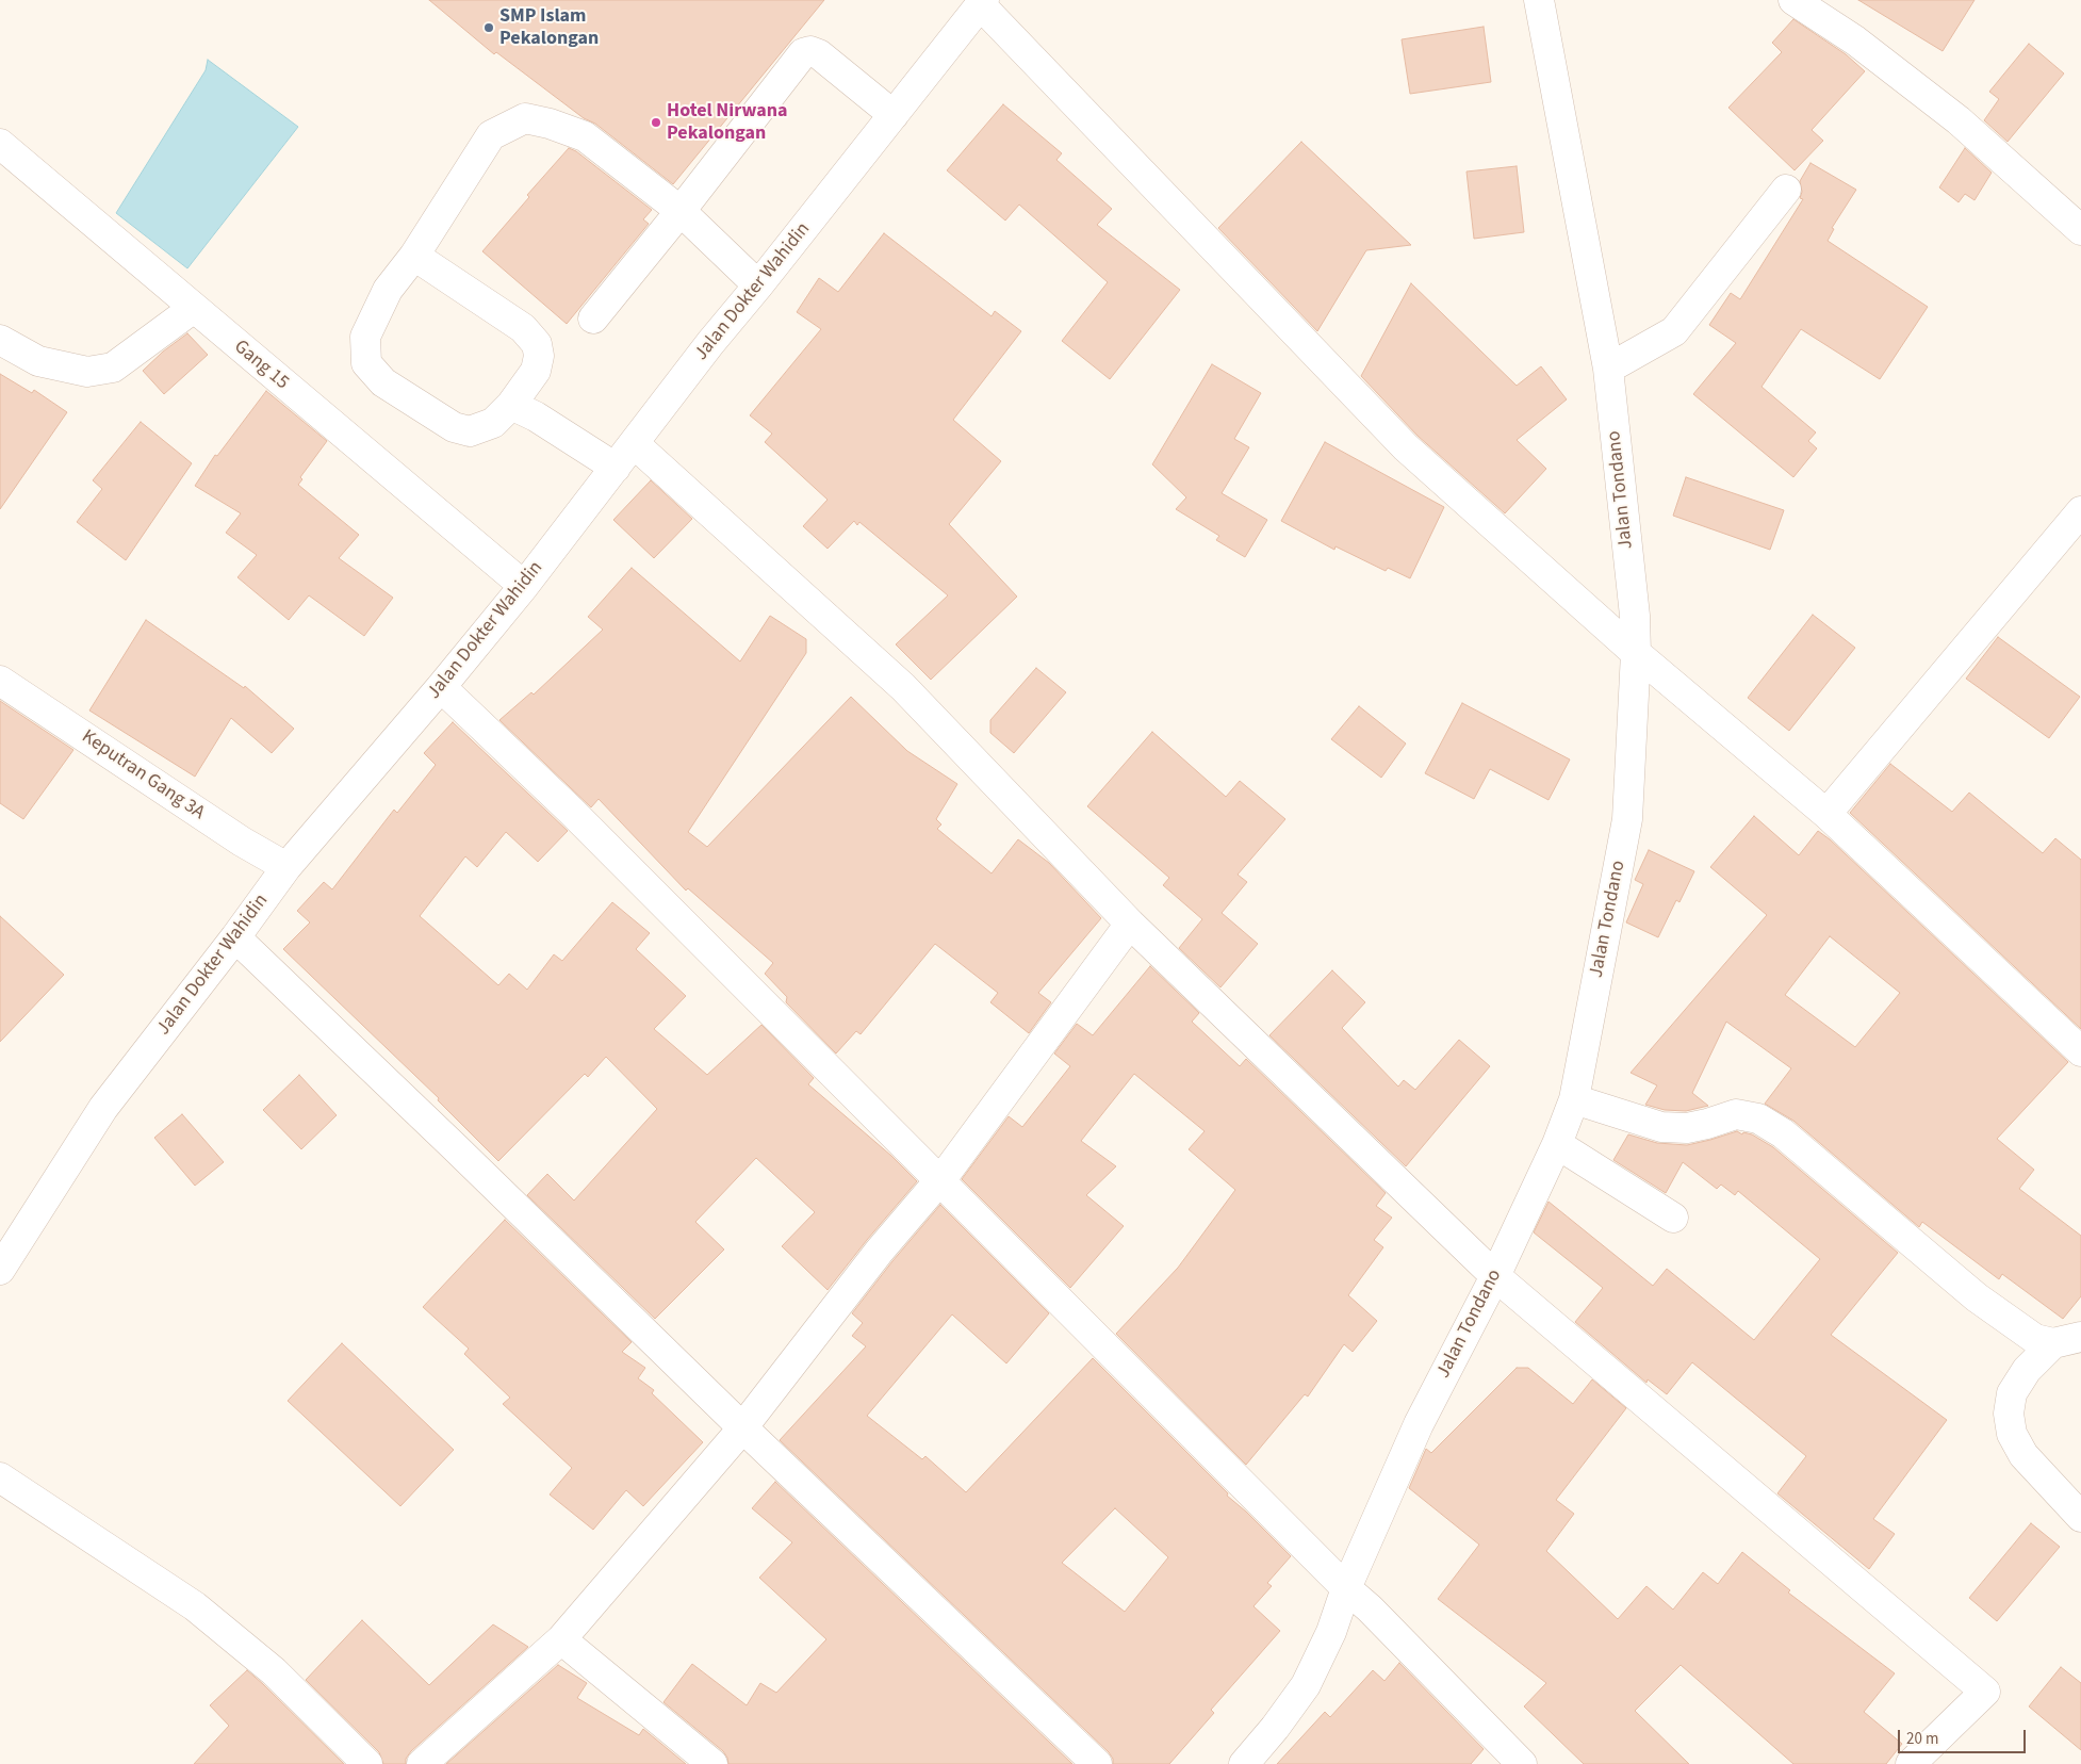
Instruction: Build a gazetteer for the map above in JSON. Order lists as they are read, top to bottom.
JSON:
{
  "streets": {
    "street": [
      "Jalan Dokter Wahidin",
      "Gang 15",
      "Jalan Tondano",
      "Keputran Gang 3A"
    ]
  },
  "crossings": [
    ["Jalan Dokter Wahidin", "Gang 15"],
    ["Jalan Dokter Wahidin", "Keputran Gang 3A"]
  ],
  "places": ["SMP Islam Pekalongan", "Hotel Nirwana Pekalongan"],
  "scale_bar": "20 m"
}
